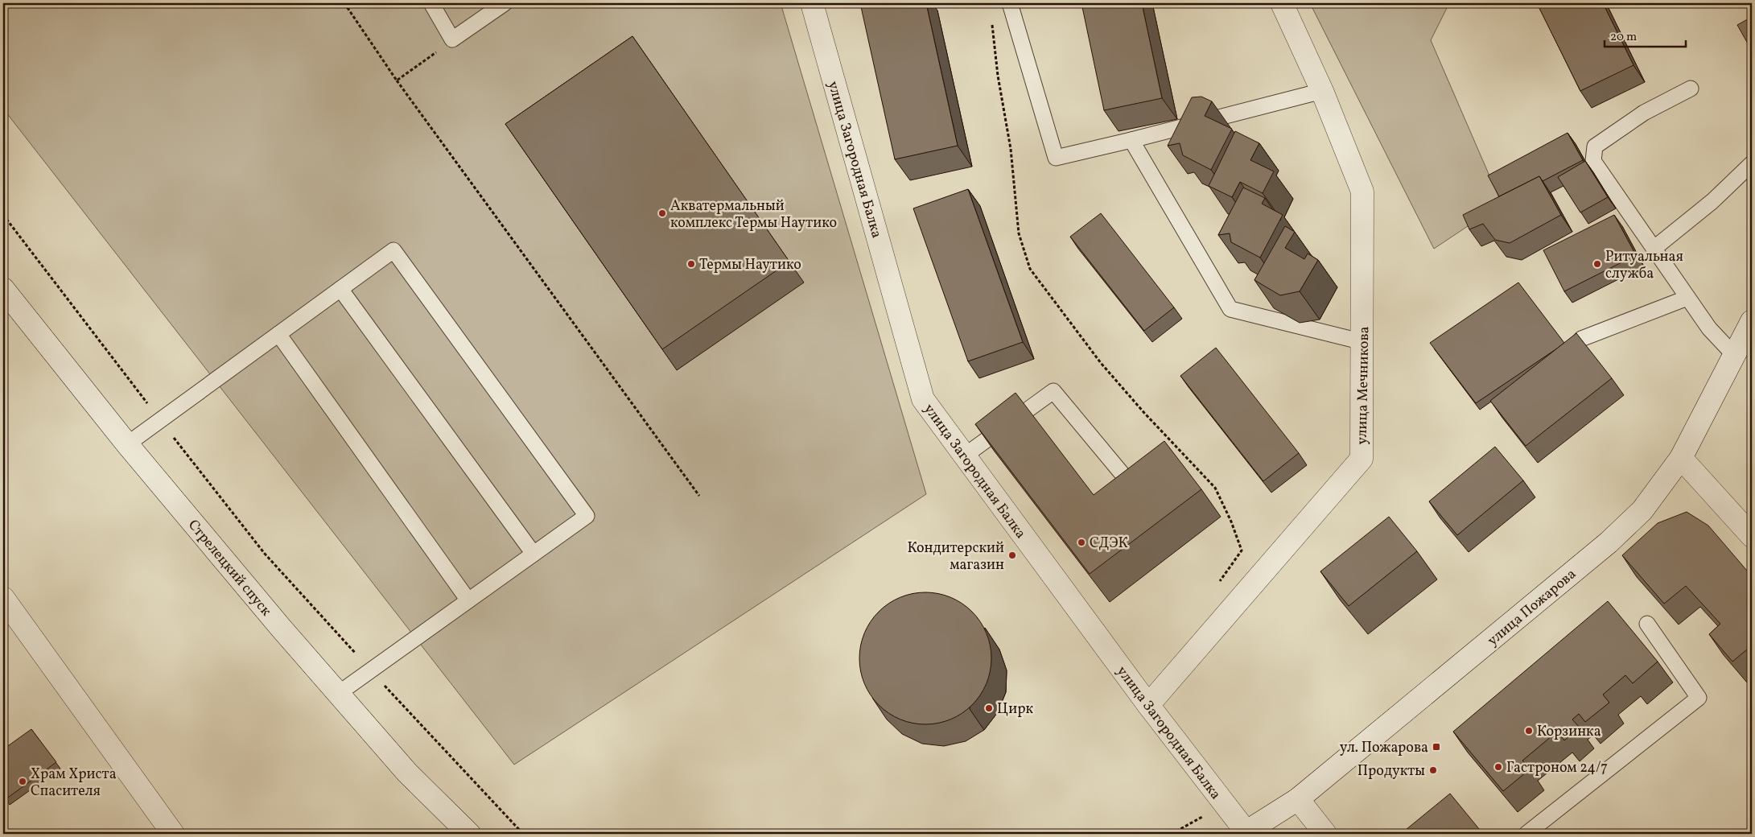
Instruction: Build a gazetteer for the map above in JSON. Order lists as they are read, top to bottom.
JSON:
{
  "streets": {
    "street": [
      "улица Загородная Балка",
      "улица Мечникова",
      "Стрелецкий спуск",
      "улица Пожарова"
    ]
  },
  "crossings": [
    ["улица Загородная Балка", "улица Мечникова"],
    ["улица Загородная Балка", "улица Пожарова"]
  ],
  "places": {
    "other": [
      "Акватермальный комплекс Термы Наутико",
      "Термы Наутико",
      "Ритуальная служба",
      "СДЭК",
      "Кондитерский магазин",
      "Цирк",
      "Корзинка",
      "Гастроном 24/7",
      "Продукты",
      "Храм Христа Спасителя"
    ],
    "transit": ["ул. Пожарова"]
  },
  "scale_bar": "20 m"
}
